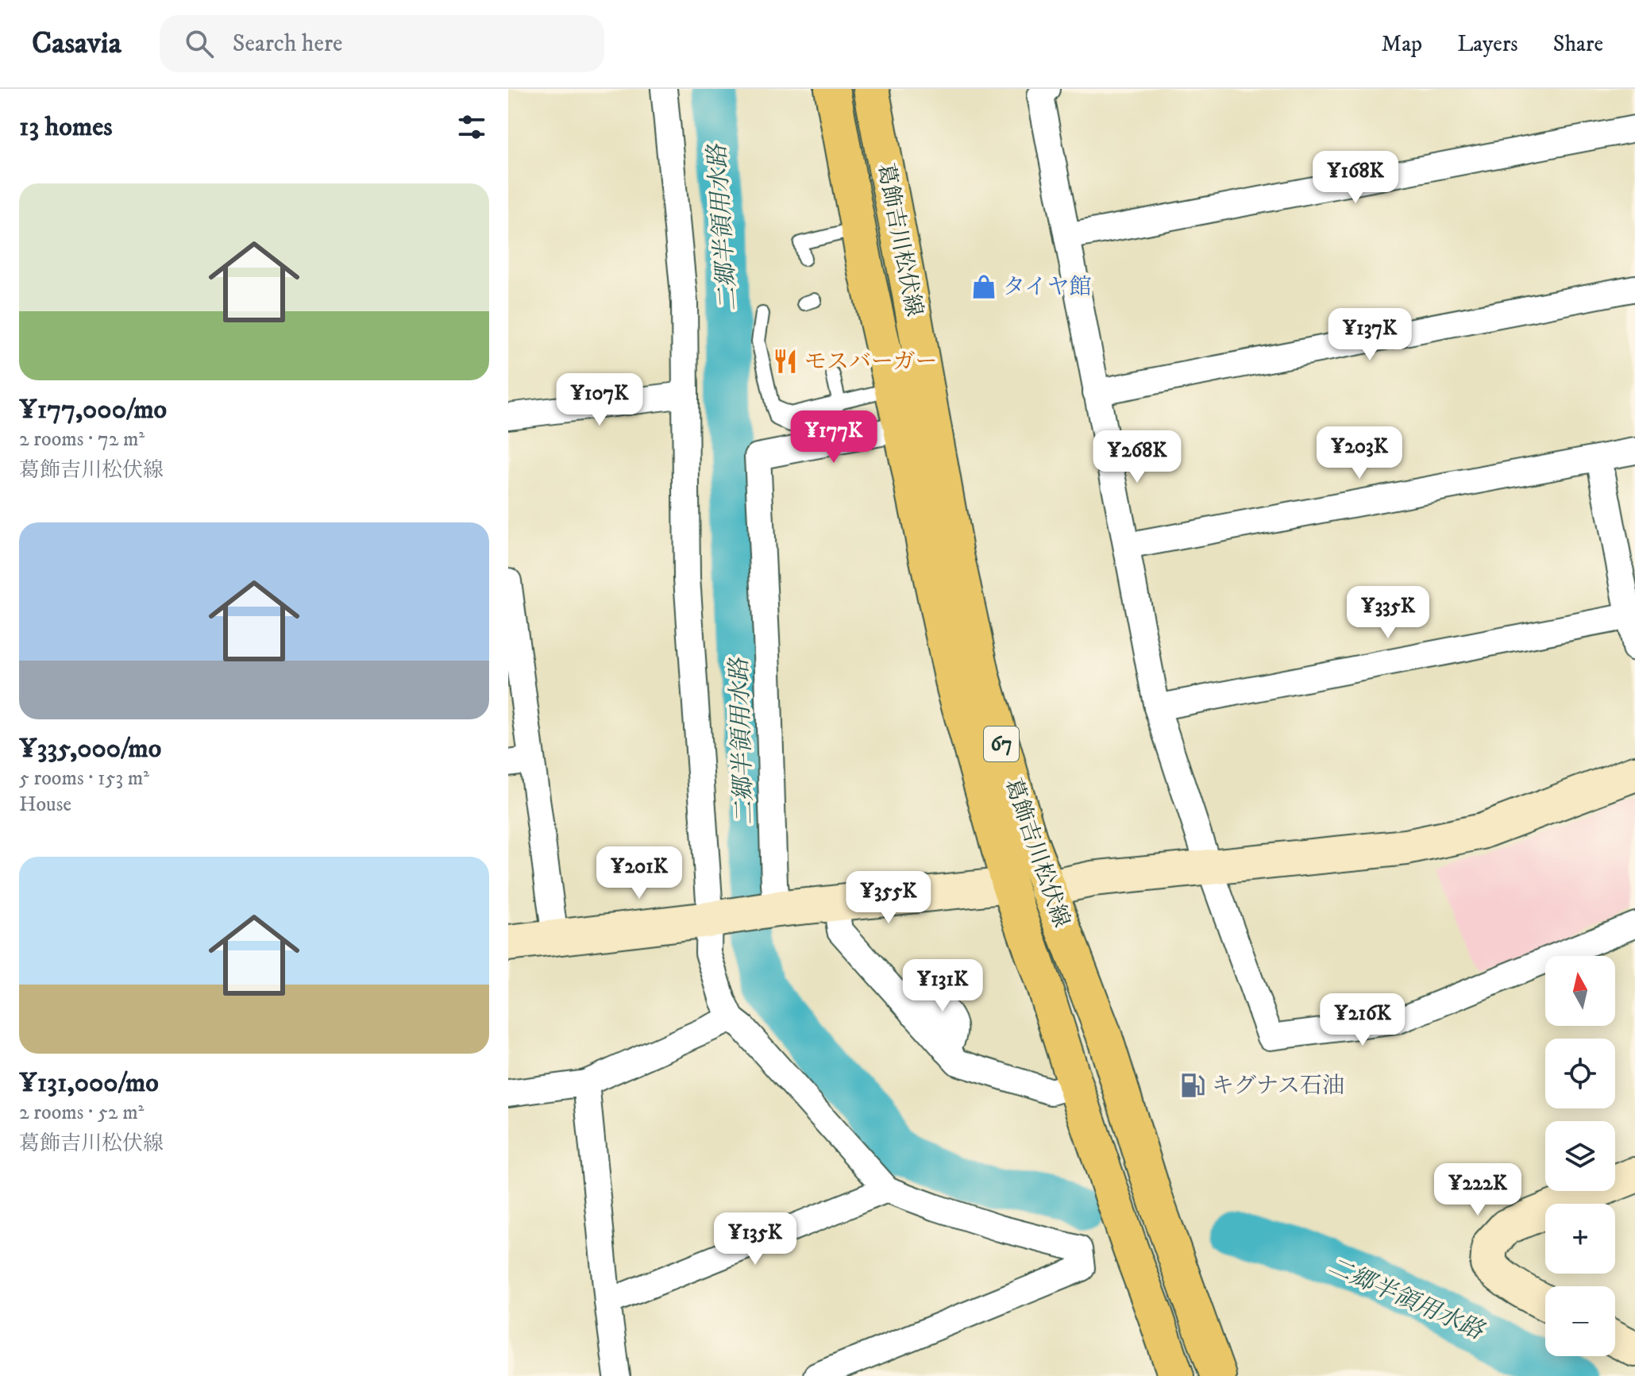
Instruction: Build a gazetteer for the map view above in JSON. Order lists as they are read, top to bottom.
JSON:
{
  "streets": {
    "main road": ["葛飾吉川松伏線", "67"]
  },
  "water": ["二郷半領用水路"],
  "places": {
    "shop": ["タイヤ館"],
    "restaurant": ["モスバーガー"],
    "fuel station": ["キグナス石油"]
  },
  "north": "top",
  "page": {
    "header": "Casavia",
    "search": "Search here",
    "nav": ["Map", "Layers", "Share"],
    "heading": "13 homes",
    "price": [
      "¥168K",
      "¥137K",
      "¥107K",
      "¥177K",
      "¥203K",
      "¥268K",
      "¥335K",
      "¥201K",
      "¥355K",
      "¥131K",
      "¥216K",
      "¥222K",
      "¥135K"
    ],
    "list": [
      {
        "name": "¥177,000/mo",
        "note": "2 rooms · 72 m² · 葛飾吉川松伏線"
      },
      {
        "name": "¥335,000/mo",
        "note": "5 rooms · 153 m² · House"
      },
      {
        "name": "¥131,000/mo",
        "note": "2 rooms · 52 m² · 葛飾吉川松伏線"
      }
    ],
    "map_buttons": ["+", "−"]
  }
}
